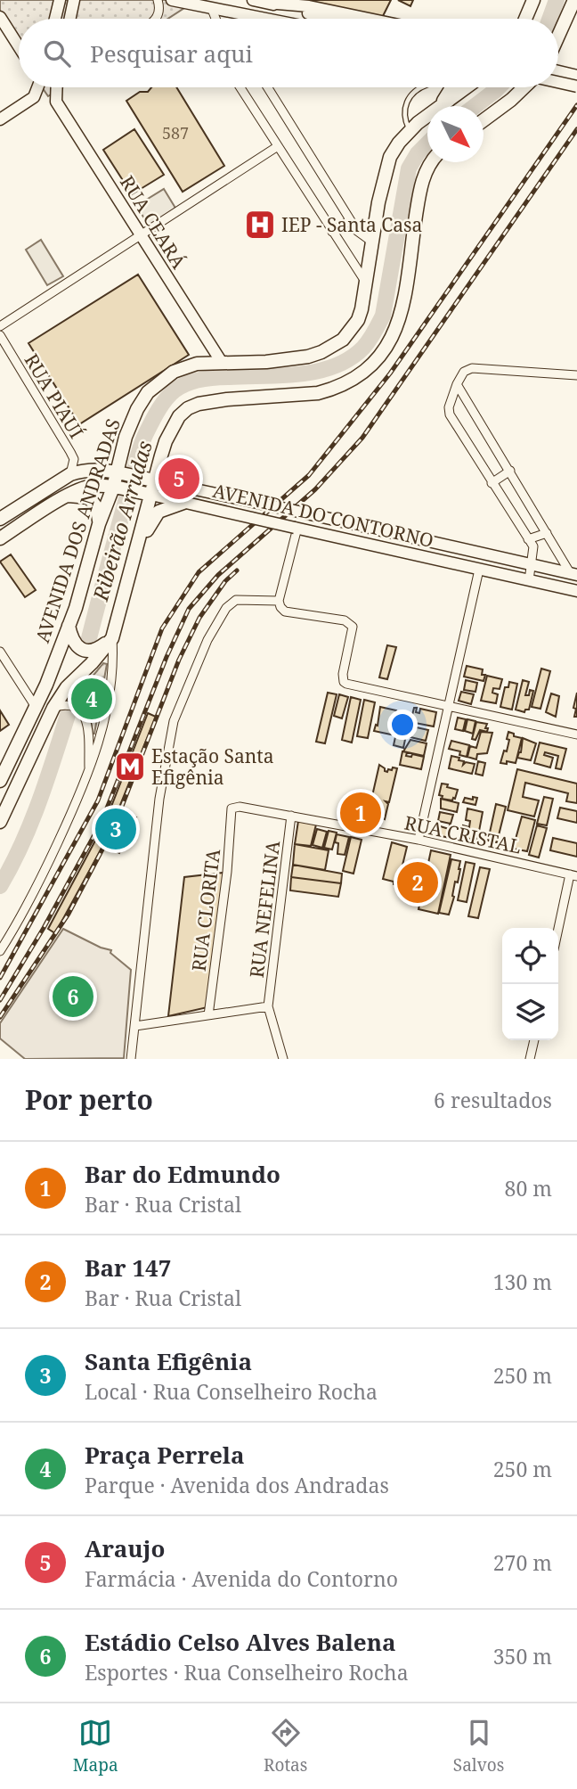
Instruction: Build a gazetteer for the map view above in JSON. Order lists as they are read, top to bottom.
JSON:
{
  "streets": {
    "main road": ["AVENIDA DO CONTORNO", "AVENIDA DOS ANDRADAS"],
    "street": [
      "RUA CEARÁ",
      "RUA PIAUÍ",
      "RUA CRISTAL",
      "RUA NEFELINA",
      "RUA CLORITA"
    ]
  },
  "crossings": [
    ["RUA CEARÁ", "AVENIDA DOS ANDRADAS"],
    ["RUA PIAUÍ", "AVENIDA DO CONTORNO"],
    ["AVENIDA DO CONTORNO", "AVENIDA DOS ANDRADAS"],
    ["RUA CRISTAL", "RUA NEFELINA"],
    ["RUA CRISTAL", "RUA CLORITA"]
  ],
  "water": ["Ribeirão Arrudas"],
  "places": {
    "hospital": ["IEP - Santa Casa"],
    "metro station": ["Estação Santa Efigênia"]
  },
  "house_numbers": ["587"],
  "north": "bottom right",
  "page": {
    "search": "Pesquisar aqui",
    "pins": [
      "5",
      "4",
      "1",
      "3",
      "2",
      "6"
    ],
    "heading": ["Por perto", "6 resultados"],
    "list": [
      {
        "mark": "1",
        "name": "Bar do Edmundo",
        "note": "Bar · Rua Cristal",
        "value": "80 m"
      },
      {
        "mark": "2",
        "name": "Bar 147",
        "note": "Bar · Rua Cristal",
        "value": "130 m"
      },
      {
        "mark": "3",
        "name": "Santa Efigênia",
        "note": "Local · Rua Conselheiro Rocha",
        "value": "250 m"
      },
      {
        "mark": "4",
        "name": "Praça Perrela",
        "note": "Parque · Avenida dos Andradas",
        "value": "250 m"
      },
      {
        "mark": "5",
        "name": "Araujo",
        "note": "Farmácia · Avenida do Contorno",
        "value": "270 m"
      },
      {
        "mark": "6",
        "name": "Estádio Celso Alves Balena",
        "note": "Esportes · Rua Conselheiro Rocha",
        "value": "350 m"
      }
    ],
    "nav": ["Mapa", "Rotas", "Salvos"]
  }
}
